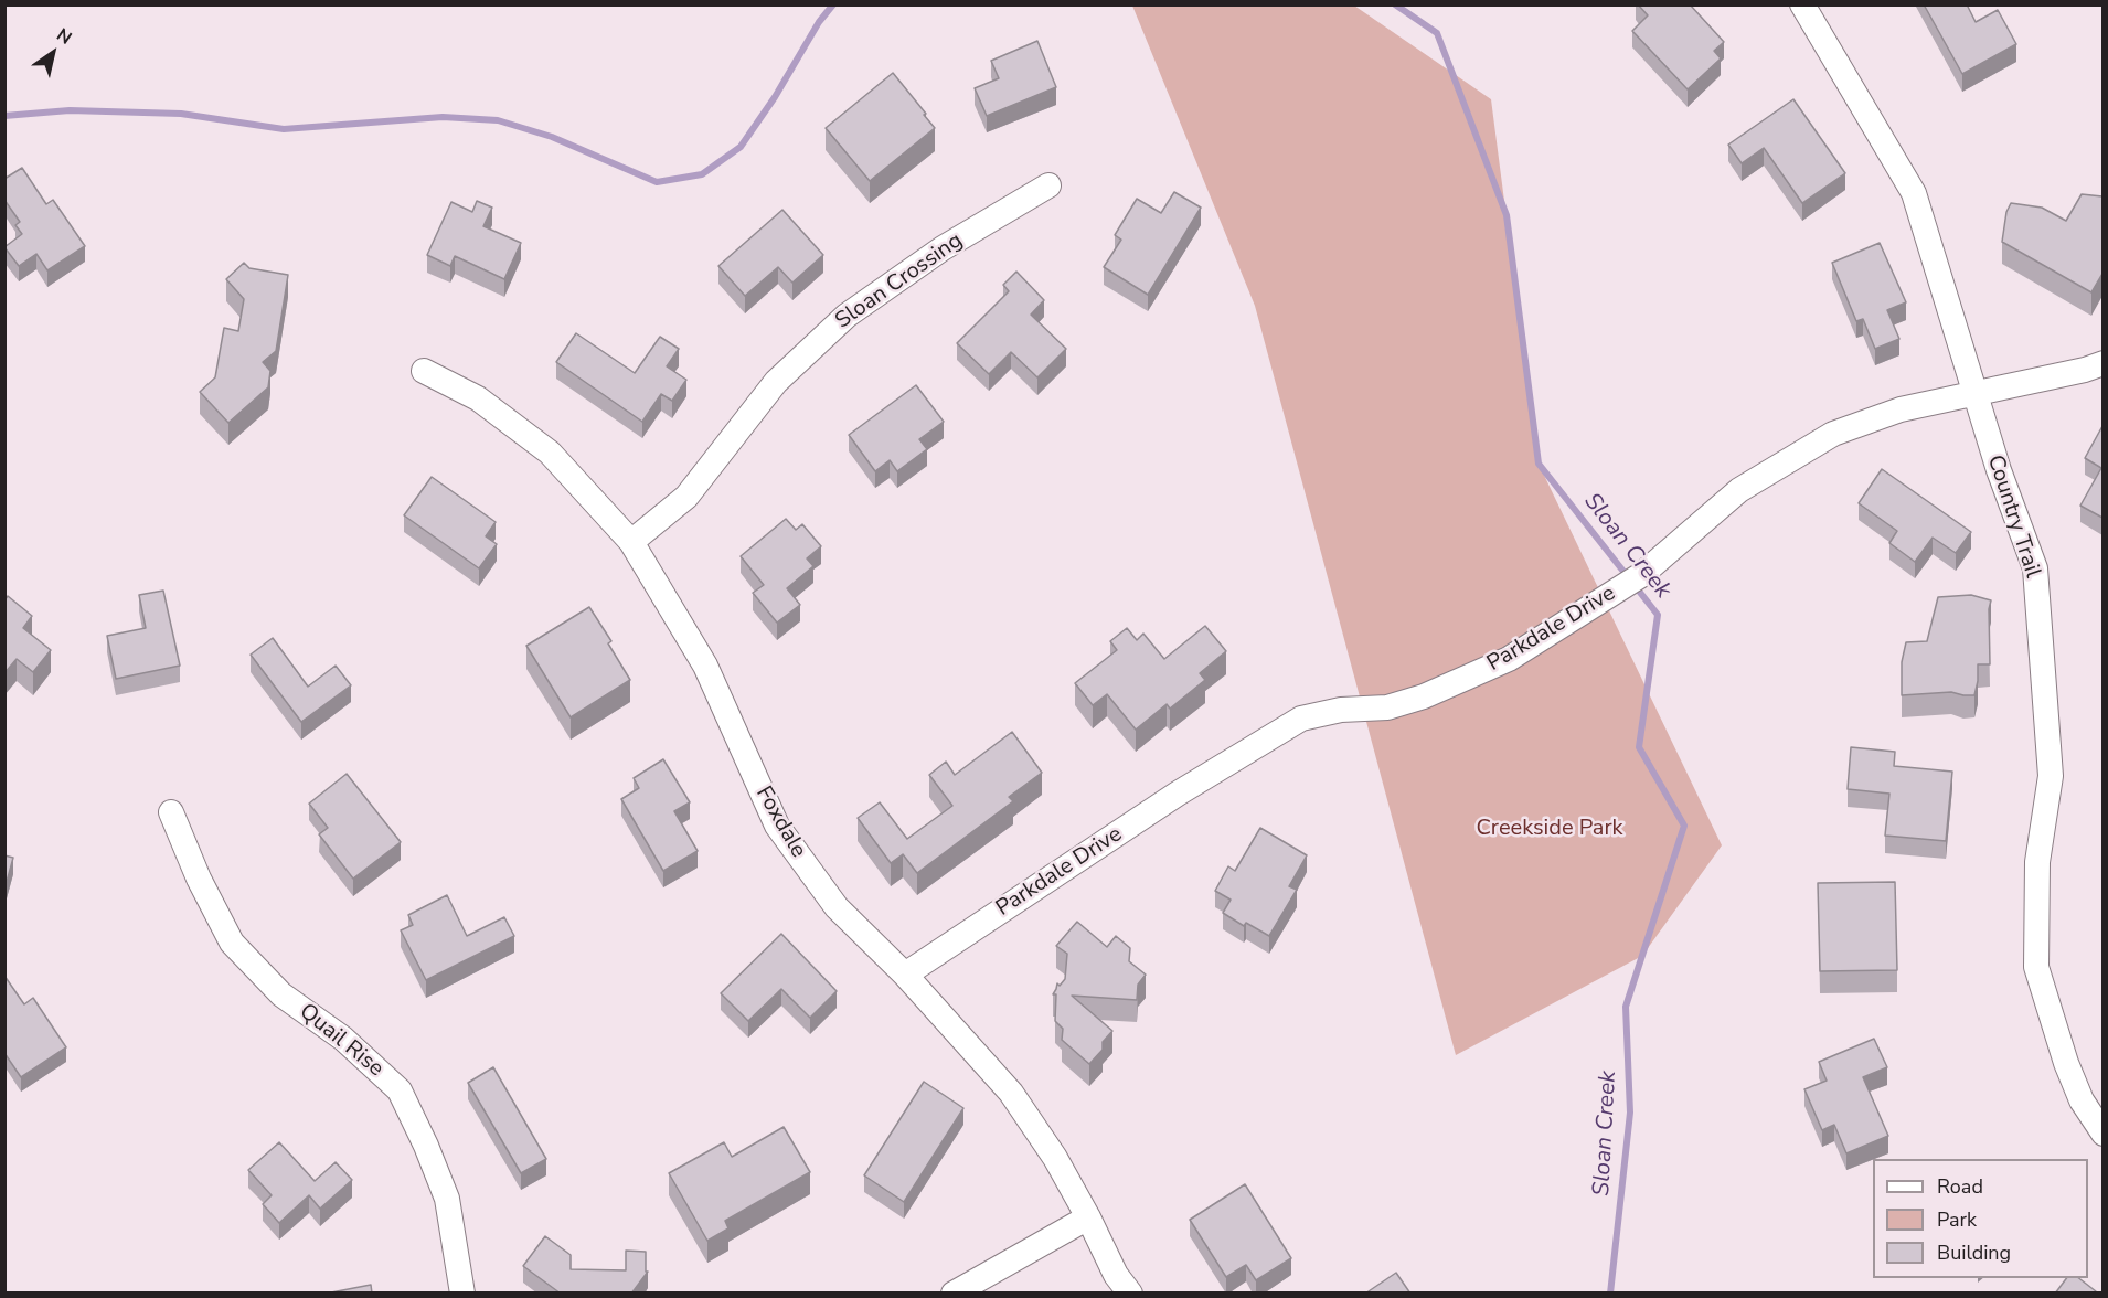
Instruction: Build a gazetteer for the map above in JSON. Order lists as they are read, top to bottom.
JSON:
{
  "streets": {
    "street": [
      "Sloan Crossing",
      "Country Trail",
      "Parkdale Drive",
      "Foxdale",
      "Quail Rise"
    ]
  },
  "crossings": [
    ["Sloan Crossing", "Foxdale"],
    ["Country Trail", "Parkdale Drive"],
    ["Parkdale Drive", "Foxdale"]
  ],
  "water": ["Sloan Creek"],
  "parks": ["Creekside Park"],
  "legend": ["Road", "Park", "Building"],
  "north": "top right"
}
